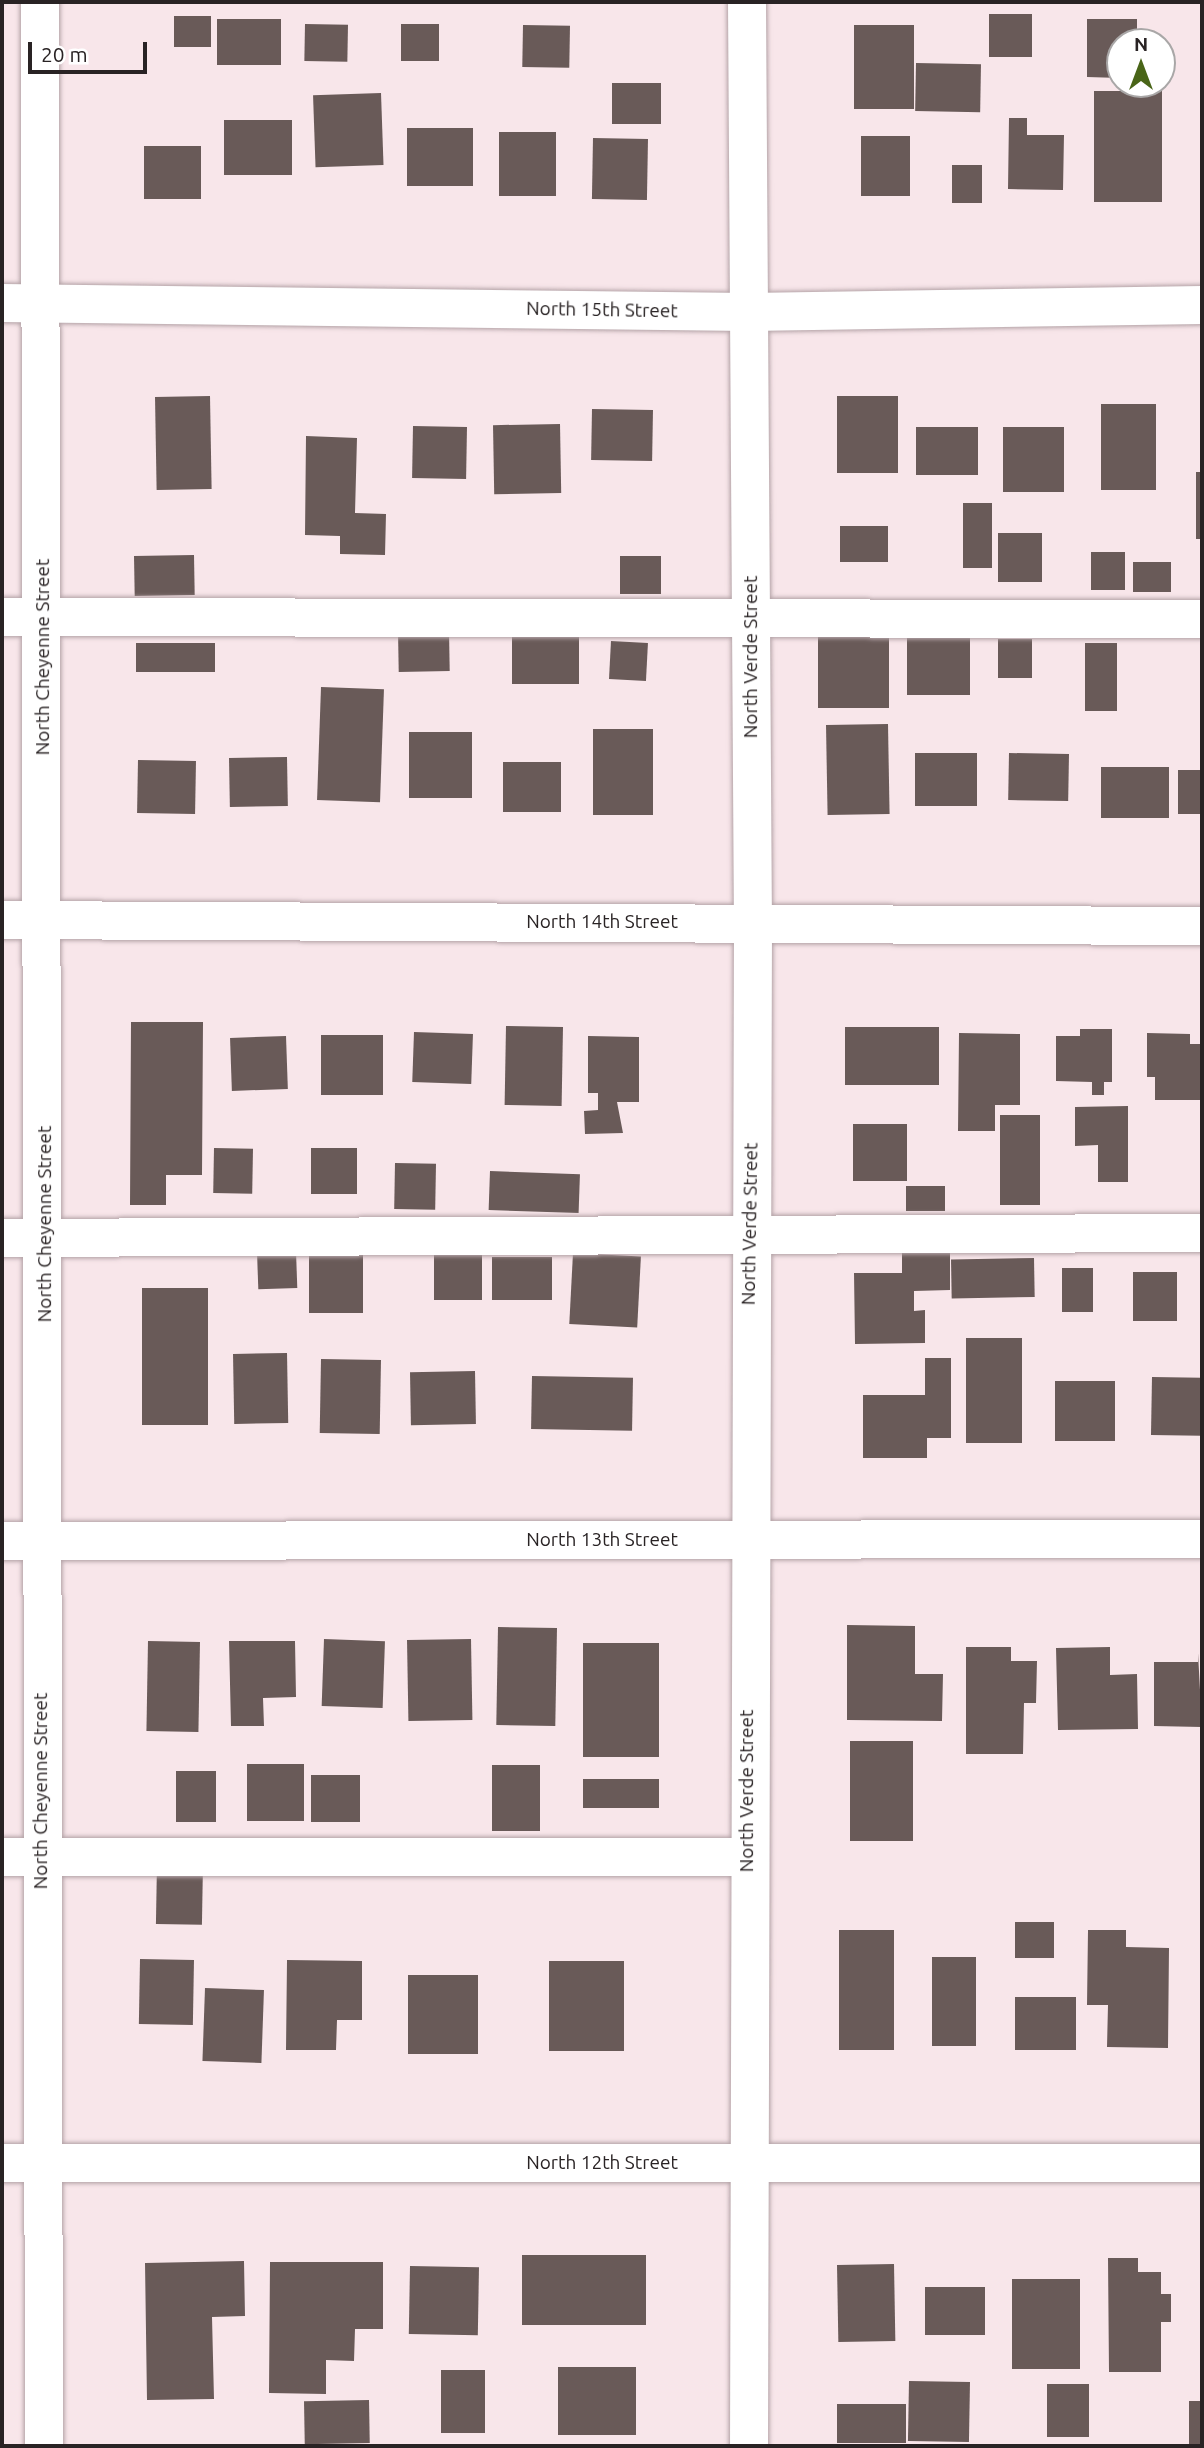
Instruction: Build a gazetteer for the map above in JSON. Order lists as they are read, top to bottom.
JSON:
{
  "streets": {
    "street": [
      "North 15th Street",
      "North Cheyenne Street",
      "North Verde Street",
      "North 14th Street",
      "North 13th Street",
      "North 12th Street"
    ]
  },
  "crossings": [
    ["North 15th Street", "North Cheyenne Street"],
    ["North 15th Street", "North Verde Street"],
    ["North Cheyenne Street", "North 14th Street"],
    ["North Cheyenne Street", "North 13th Street"],
    ["North Cheyenne Street", "North 12th Street"],
    ["North Verde Street", "North 14th Street"],
    ["North Verde Street", "North 13th Street"],
    ["North Verde Street", "North 12th Street"]
  ],
  "scale_bar": "20 m",
  "north": "top"
}
